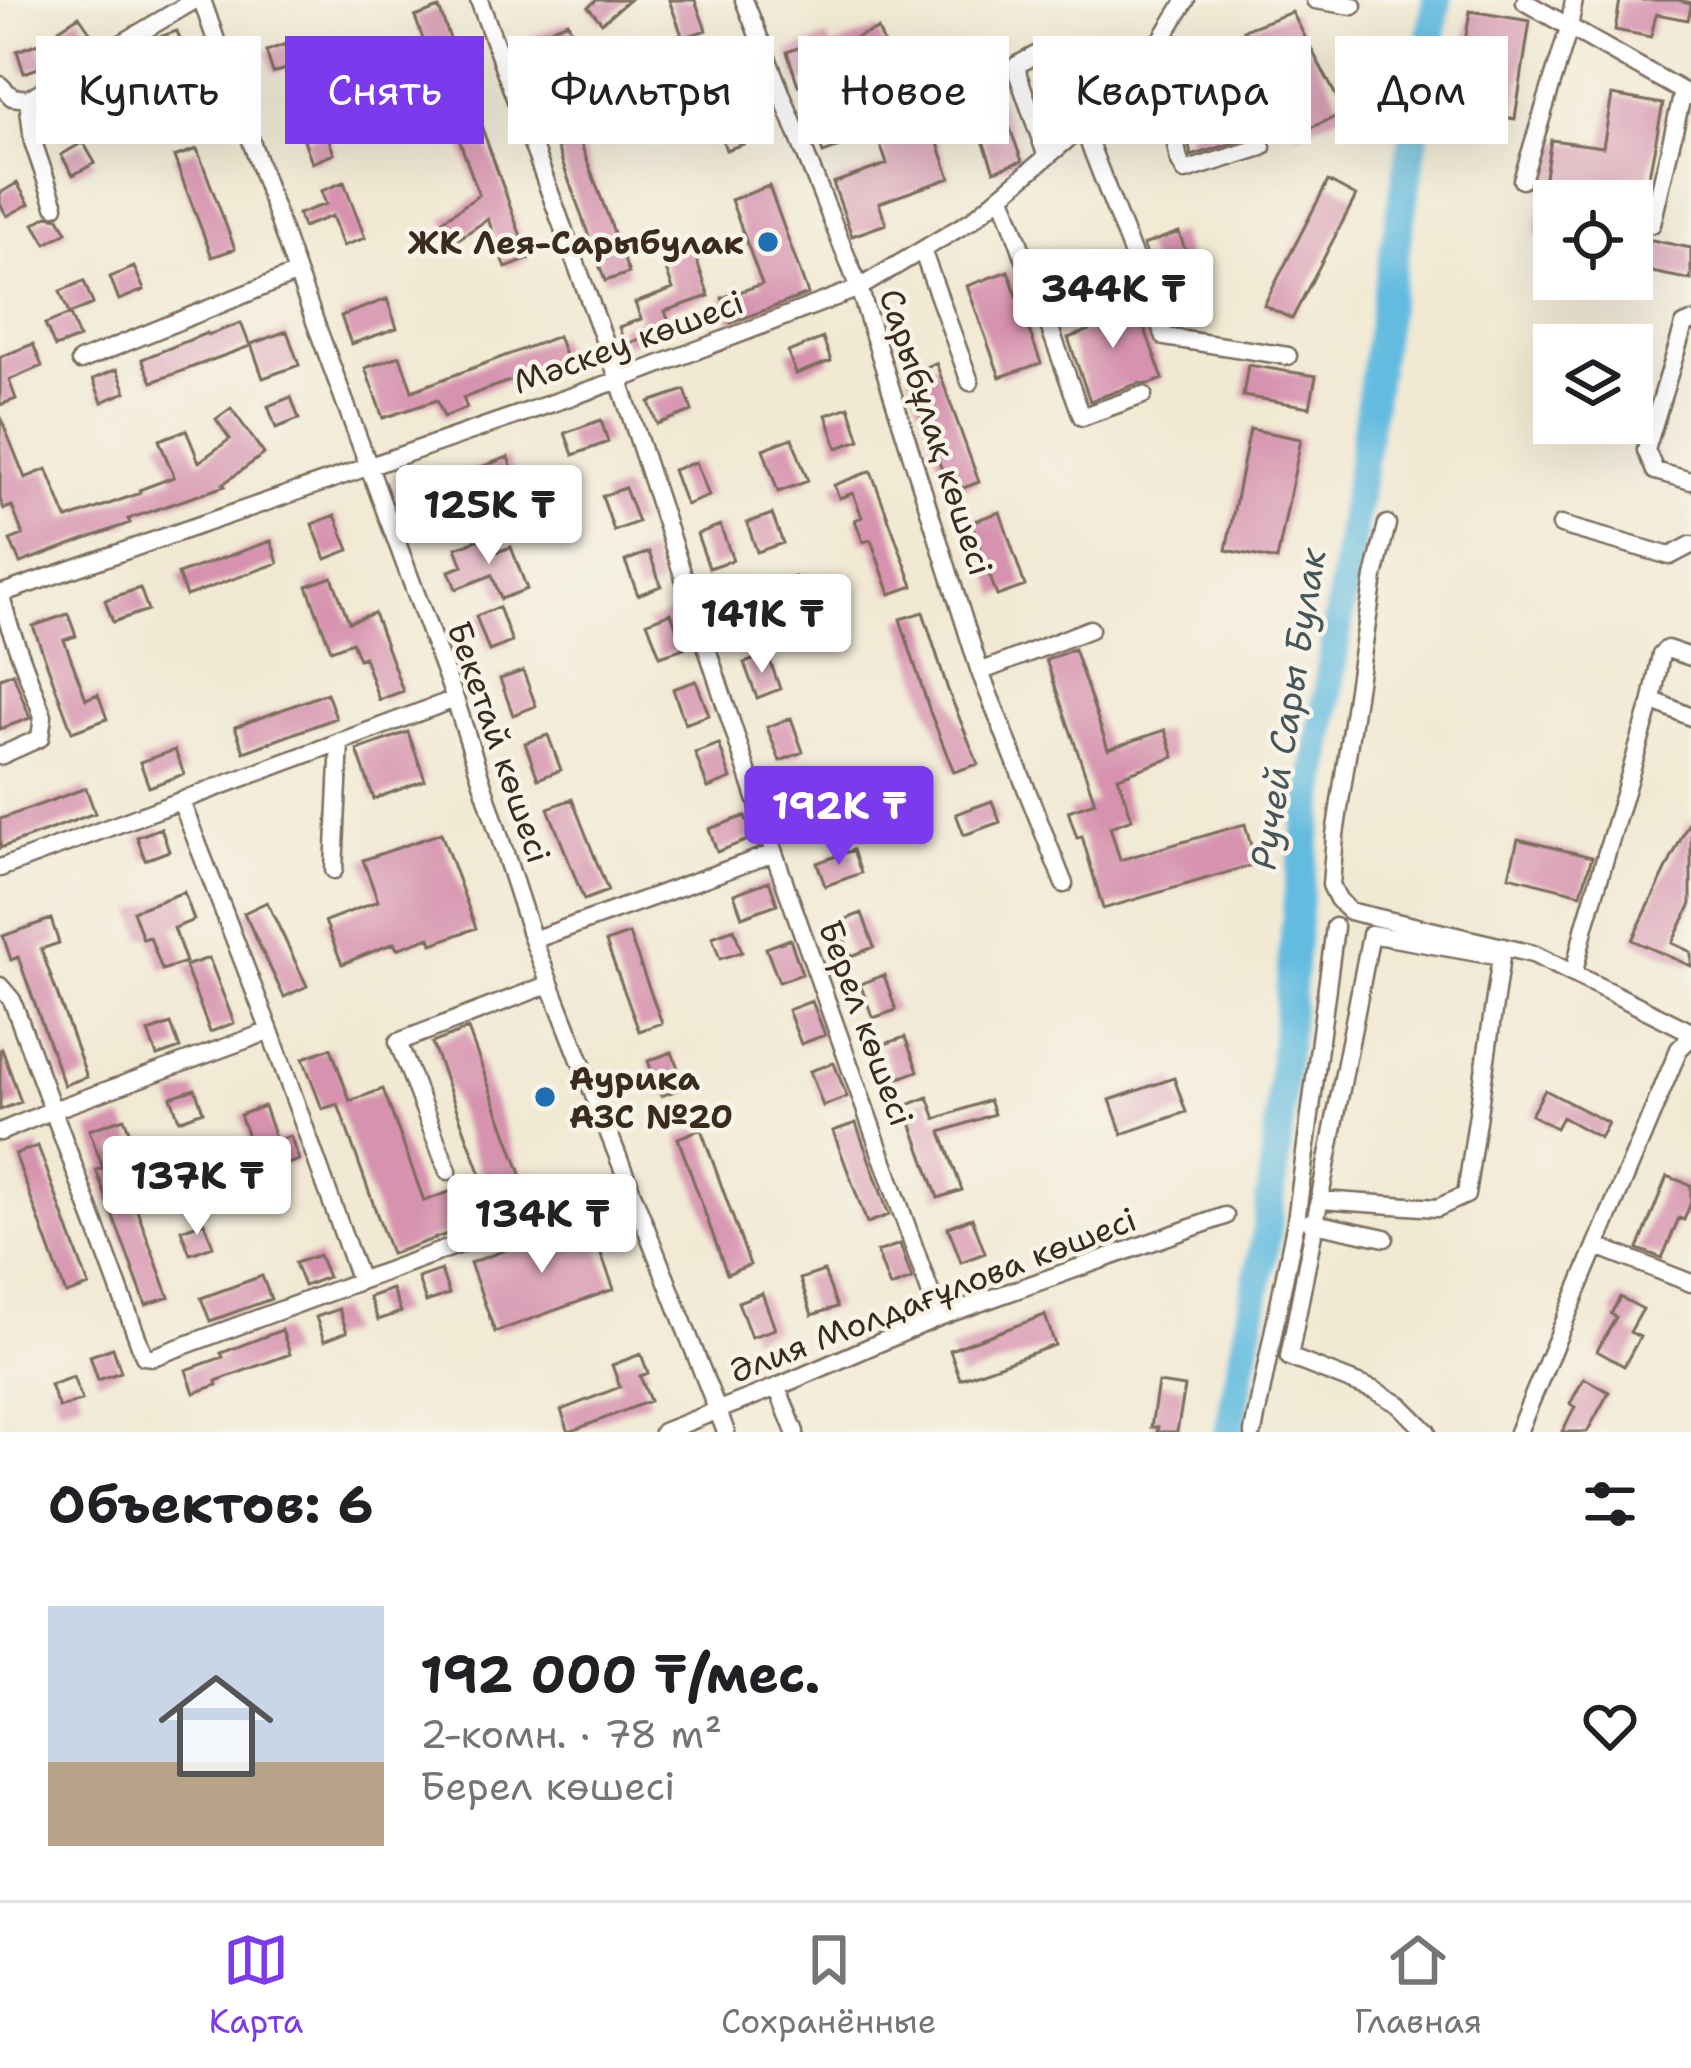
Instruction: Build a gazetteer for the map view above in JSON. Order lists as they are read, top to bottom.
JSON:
{
  "streets": {
    "street": [
      "Мәскеу көшесі",
      "Сарыбұлақ көшесі",
      "Бекетай көшесі",
      "Берел көшесі",
      "Әлия Молдағұлова көшесі"
    ]
  },
  "crossings": [
    ["Мәскеу көшесі", "Сарыбұлақ көшесі"],
    ["Мәскеу көшесі", "Бекетай көшесі"],
    ["Мәскеу көшесі", "Берел көшесі"],
    ["Бекетай көшесі", "Әлия Молдағұлова көшесі"],
    ["Берел көшесі", "Әлия Молдағұлова көшесі"]
  ],
  "water": ["Ручей Сары Булак"],
  "places": ["ЖК Лея-Сарыбулак", "Аурика АЗС №20"],
  "page": {
    "chip": [
      "Купить",
      "Снять",
      "Фильтры",
      "Новое",
      "Квартира",
      "Дом"
    ],
    "price": [
      "344K ₸",
      "125K ₸",
      "141K ₸",
      "192K ₸",
      "137K ₸",
      "134K ₸"
    ],
    "heading": "Объектов: 6",
    "list": [
      {
        "name": "192 000 ₸/мес.",
        "note": "2-комн. · 78 m² · Берел көшесі"
      }
    ],
    "tabs": ["Карта", "Сохранённые", "Главная"]
  }
}
